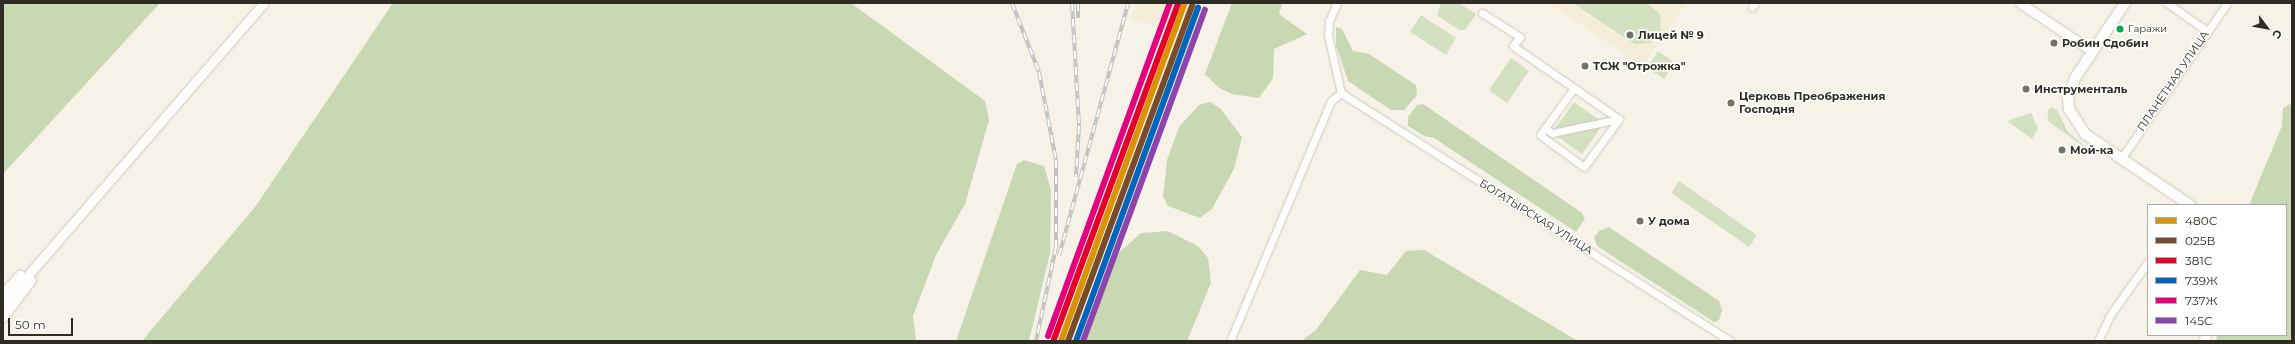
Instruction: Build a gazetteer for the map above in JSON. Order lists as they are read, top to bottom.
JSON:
{
  "streets": {
    "street": ["ПЛАНЕТНАЯ УЛИЦА", "БОГАТЫРСКАЯ УЛИЦА"]
  },
  "places": [
    "Гаражи",
    "Лицей № 9",
    "Робин Сдобин",
    "ТСЖ \"Отрожка\"",
    "Инструменталь",
    "Церковь Преображения Господня",
    "Мой-ка",
    "У дома"
  ],
  "lines": [
    "transit line 480С",
    "transit line 381С",
    "transit line 737Ж",
    "transit line 025В",
    "transit line 739Ж",
    "transit line 145С"
  ],
  "legend": [
    "480С",
    "025В",
    "381С",
    "739Ж",
    "737Ж",
    "145С"
  ],
  "scale_bar": "50 m",
  "north": "bottom right"
}
